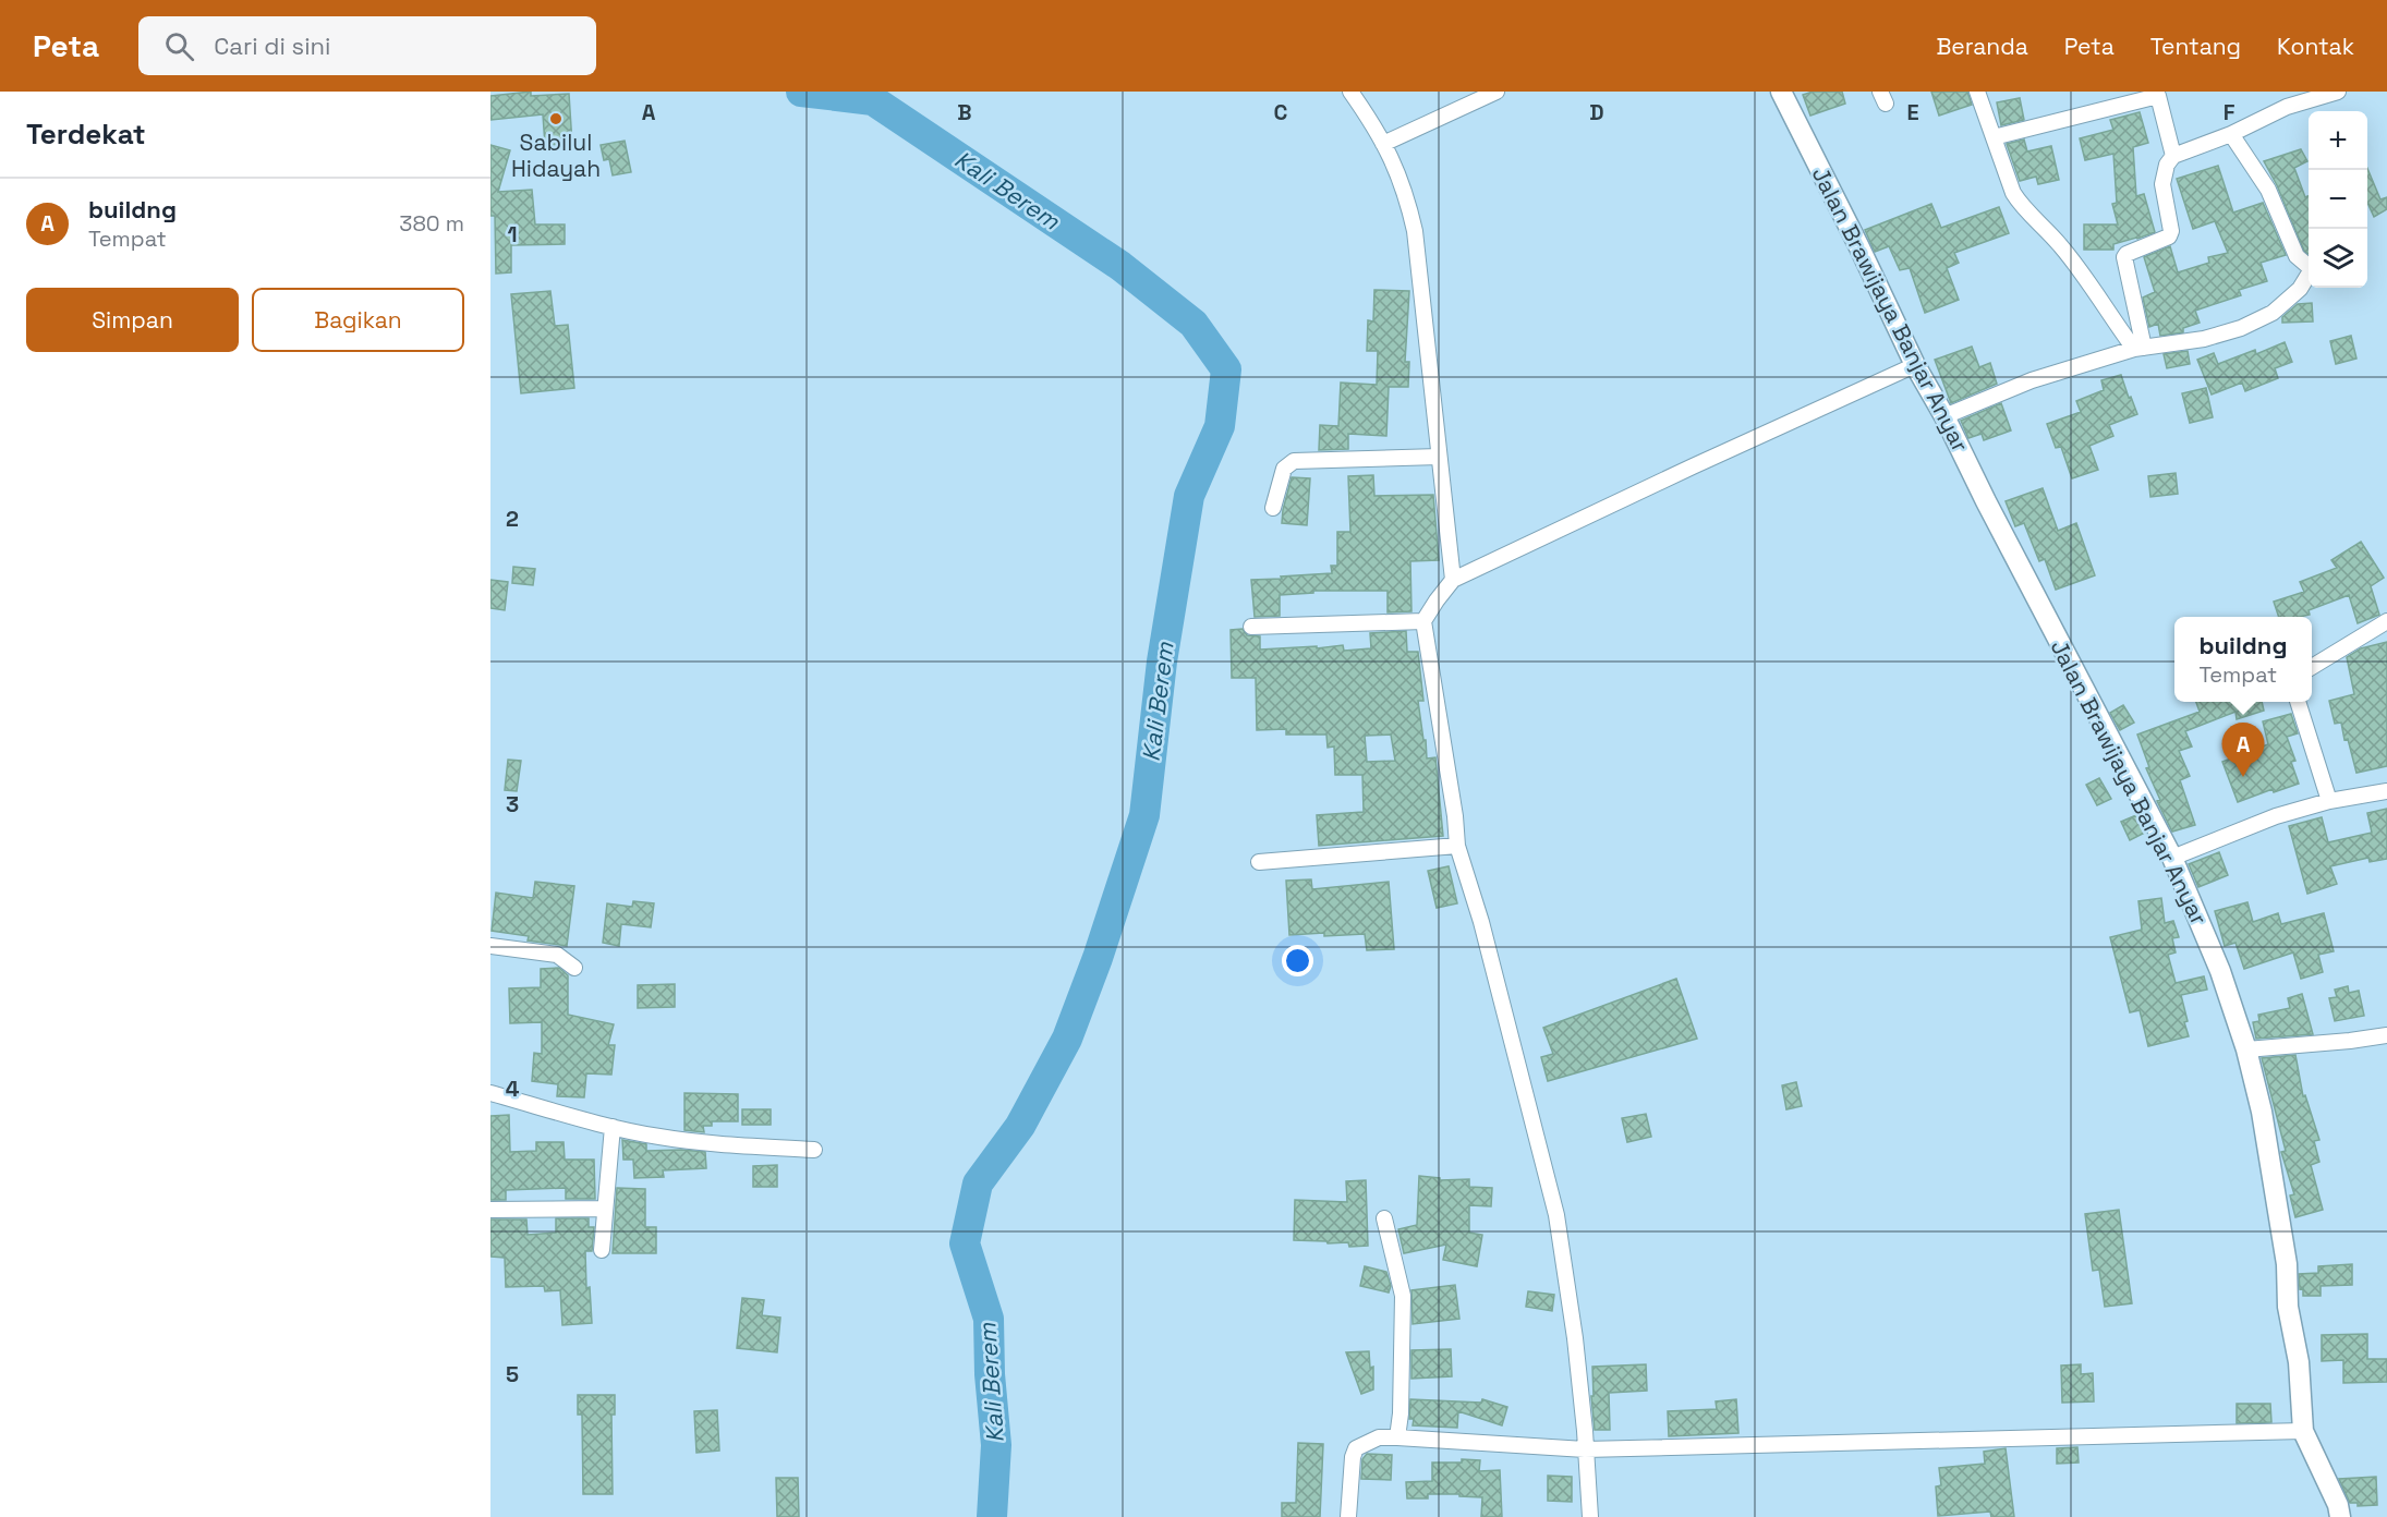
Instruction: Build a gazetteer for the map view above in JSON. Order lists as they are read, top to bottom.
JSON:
{
  "streets": {
    "street": ["Jalan Brawijaya Banjar Anyar"]
  },
  "water": ["Kali Berem"],
  "places": ["Sabilul Hidayah"],
  "page": {
    "header": "Peta",
    "search": "Cari di sini",
    "nav": [
      "Beranda",
      "Peta",
      "Tentang",
      "Kontak"
    ],
    "heading": "Terdekat",
    "map_buttons": ["+", "−"],
    "list": [
      {
        "mark": "A",
        "name": "buildng",
        "note": "Tempat",
        "value": "380 m"
      }
    ],
    "buttons": ["Simpan", "Bagikan"],
    "popup": ["buildng", "Tempat"],
    "pins": "A"
  },
  "grid": {
    "columns": [
      "A",
      "B",
      "C",
      "D",
      "E",
      "F"
    ],
    "rows": [
      "1",
      "2",
      "3",
      "4",
      "5"
    ]
  }
}
